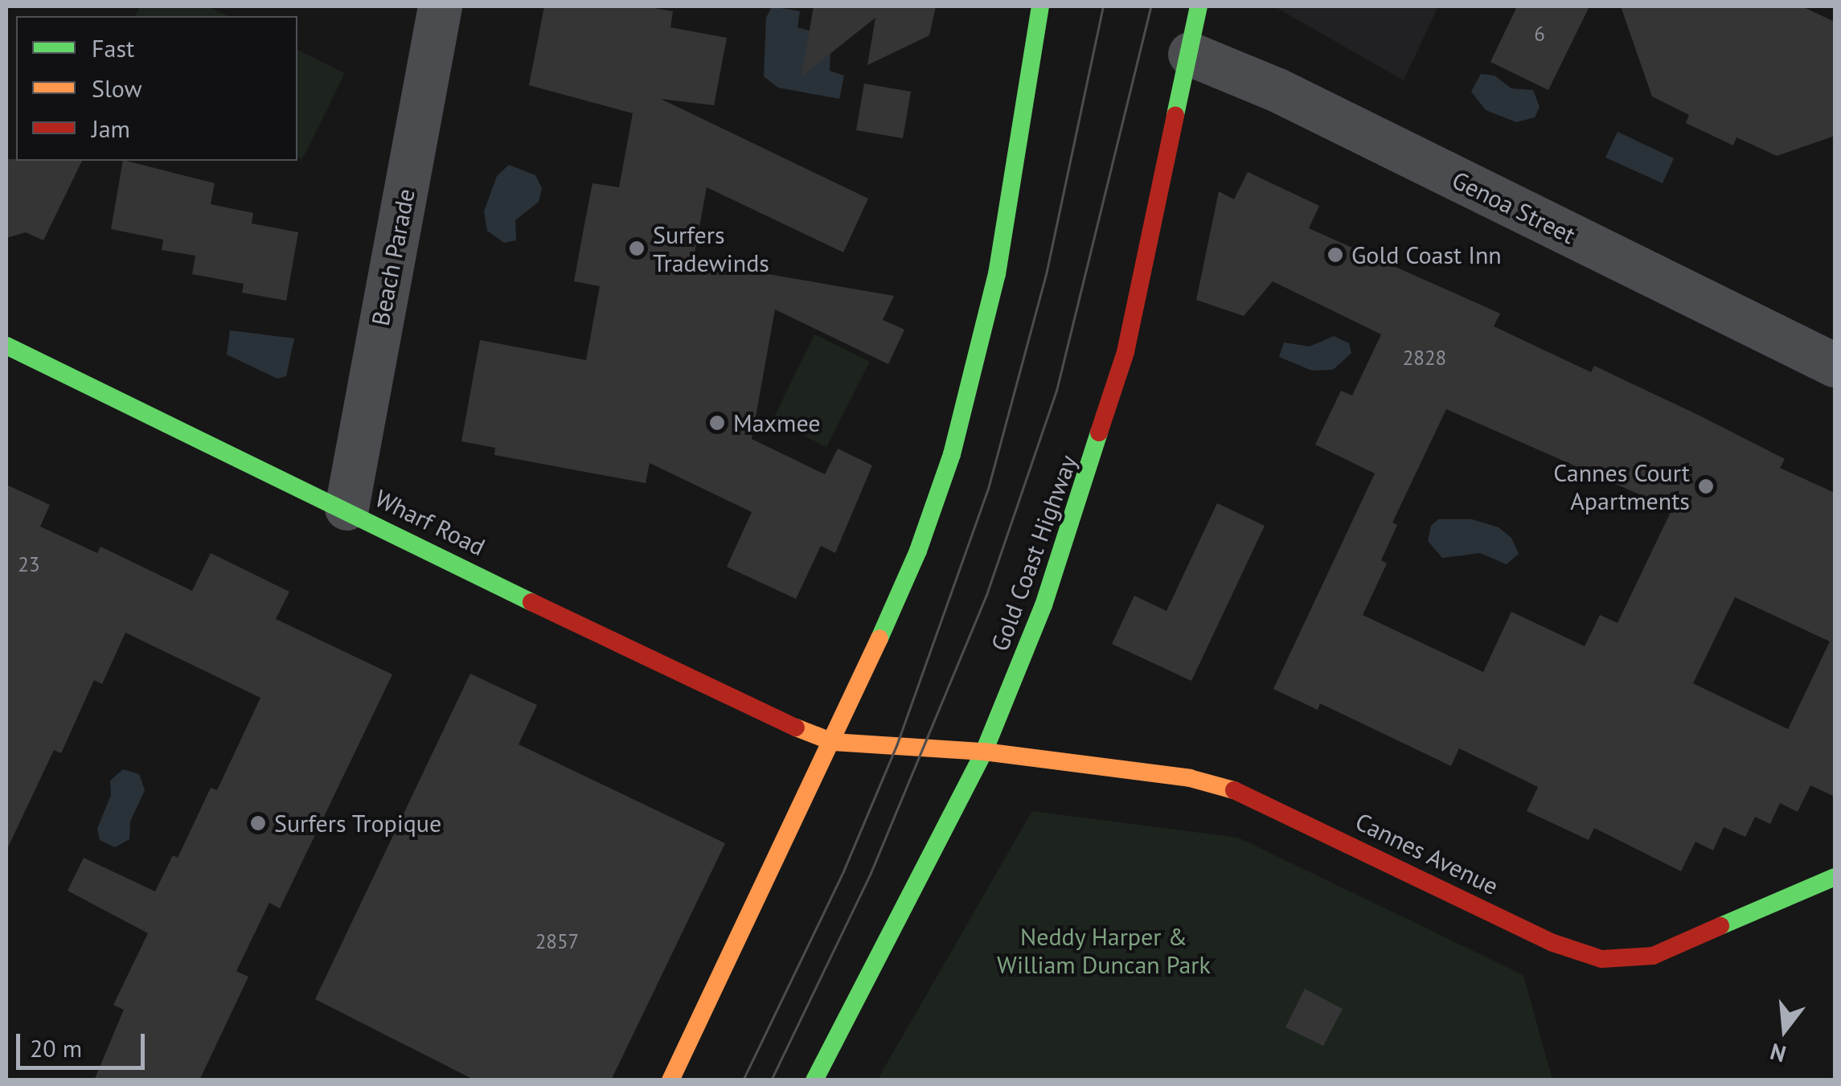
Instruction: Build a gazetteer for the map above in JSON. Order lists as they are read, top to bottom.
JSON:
{
  "streets": {
    "main road": ["Wharf Road", "Gold Coast Highway", "Cannes Avenue"],
    "street": ["Genoa Street", "Beach Parade"]
  },
  "crossings": [
    ["Genoa Street", "Gold Coast Highway"],
    ["Beach Parade", "Wharf Road"],
    ["Wharf Road", "Gold Coast Highway"],
    ["Wharf Road", "Cannes Avenue"],
    ["Gold Coast Highway", "Cannes Avenue"]
  ],
  "parks": ["Neddy Harper & William Duncan Park"],
  "places": [
    "Surfers Tradewinds",
    "Gold Coast Inn",
    "Maxmee",
    "Cannes Court Apartments",
    "Surfers Tropique"
  ],
  "house_numbers": [
    "6",
    "2828",
    "23",
    "2857"
  ],
  "legend": ["Fast", "Slow", "Jam"],
  "scale_bar": "20 m",
  "north": "bottom"
}
